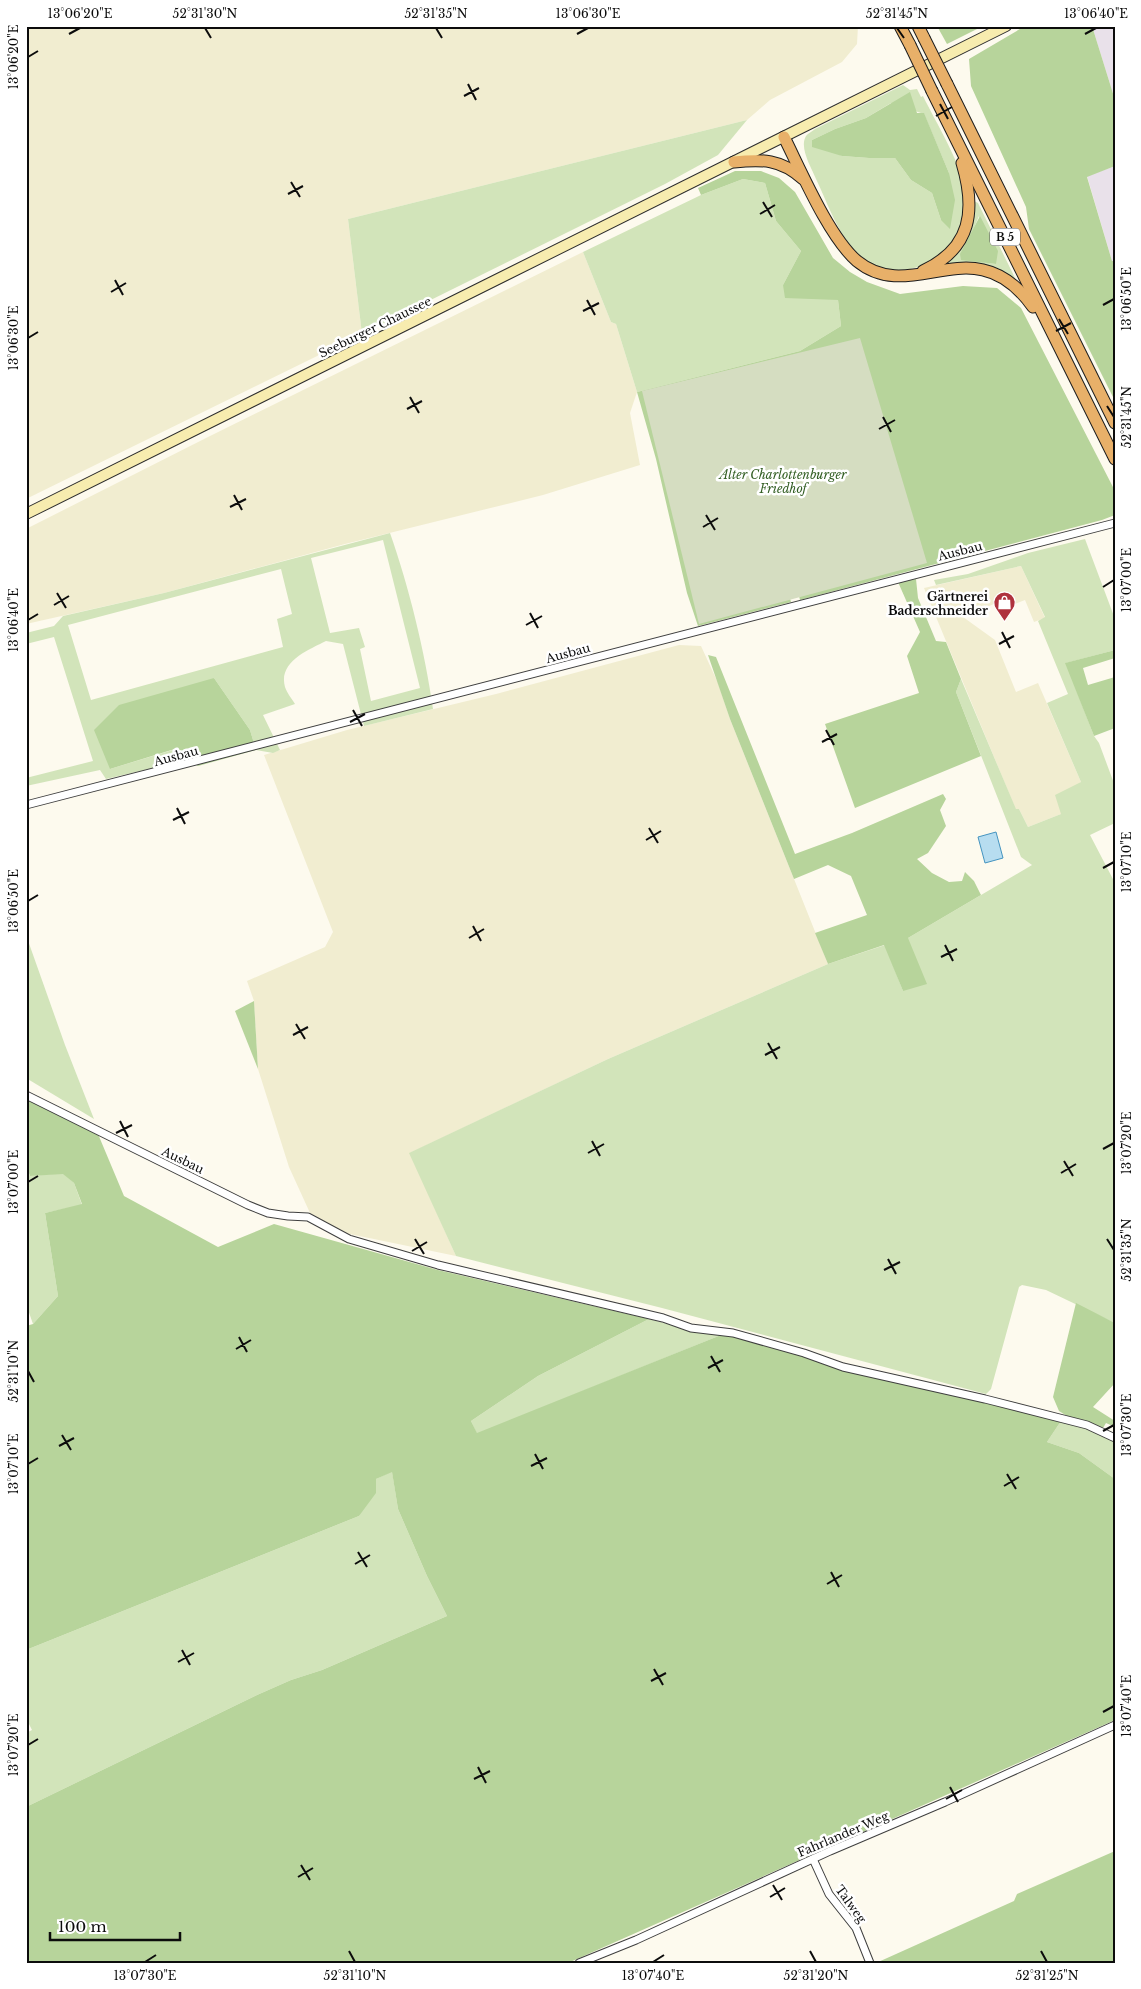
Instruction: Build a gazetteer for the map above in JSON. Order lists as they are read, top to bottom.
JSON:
{
  "streets": {
    "highway": ["B 5"],
    "main road": ["Seeburger Chaussee"],
    "street": ["Ausbau", "Fahrlander Weg", "Talweg"]
  },
  "crossings": [
    ["Fahrlander Weg", "Talweg"]
  ],
  "parks": ["Alter Charlottenburger Friedhof"],
  "places": {
    "shop": ["Gärtnerei Baderschneider"]
  },
  "scale_bar": "100 m",
  "coordinates": [
    "13°06'20\"E",
    "52°31'30\"N",
    "52°31'35\"N",
    "13°06'30\"E",
    "52°31'45\"N",
    "13°06'40\"E",
    "13°06'50\"E",
    "13°07'00\"E",
    "13°07'10\"E",
    "13°07'20\"E",
    "52°31'10\"N",
    "13°07'30\"E",
    "13°07'40\"E",
    "52°31'20\"N",
    "52°31'25\"N"
  ]
}
